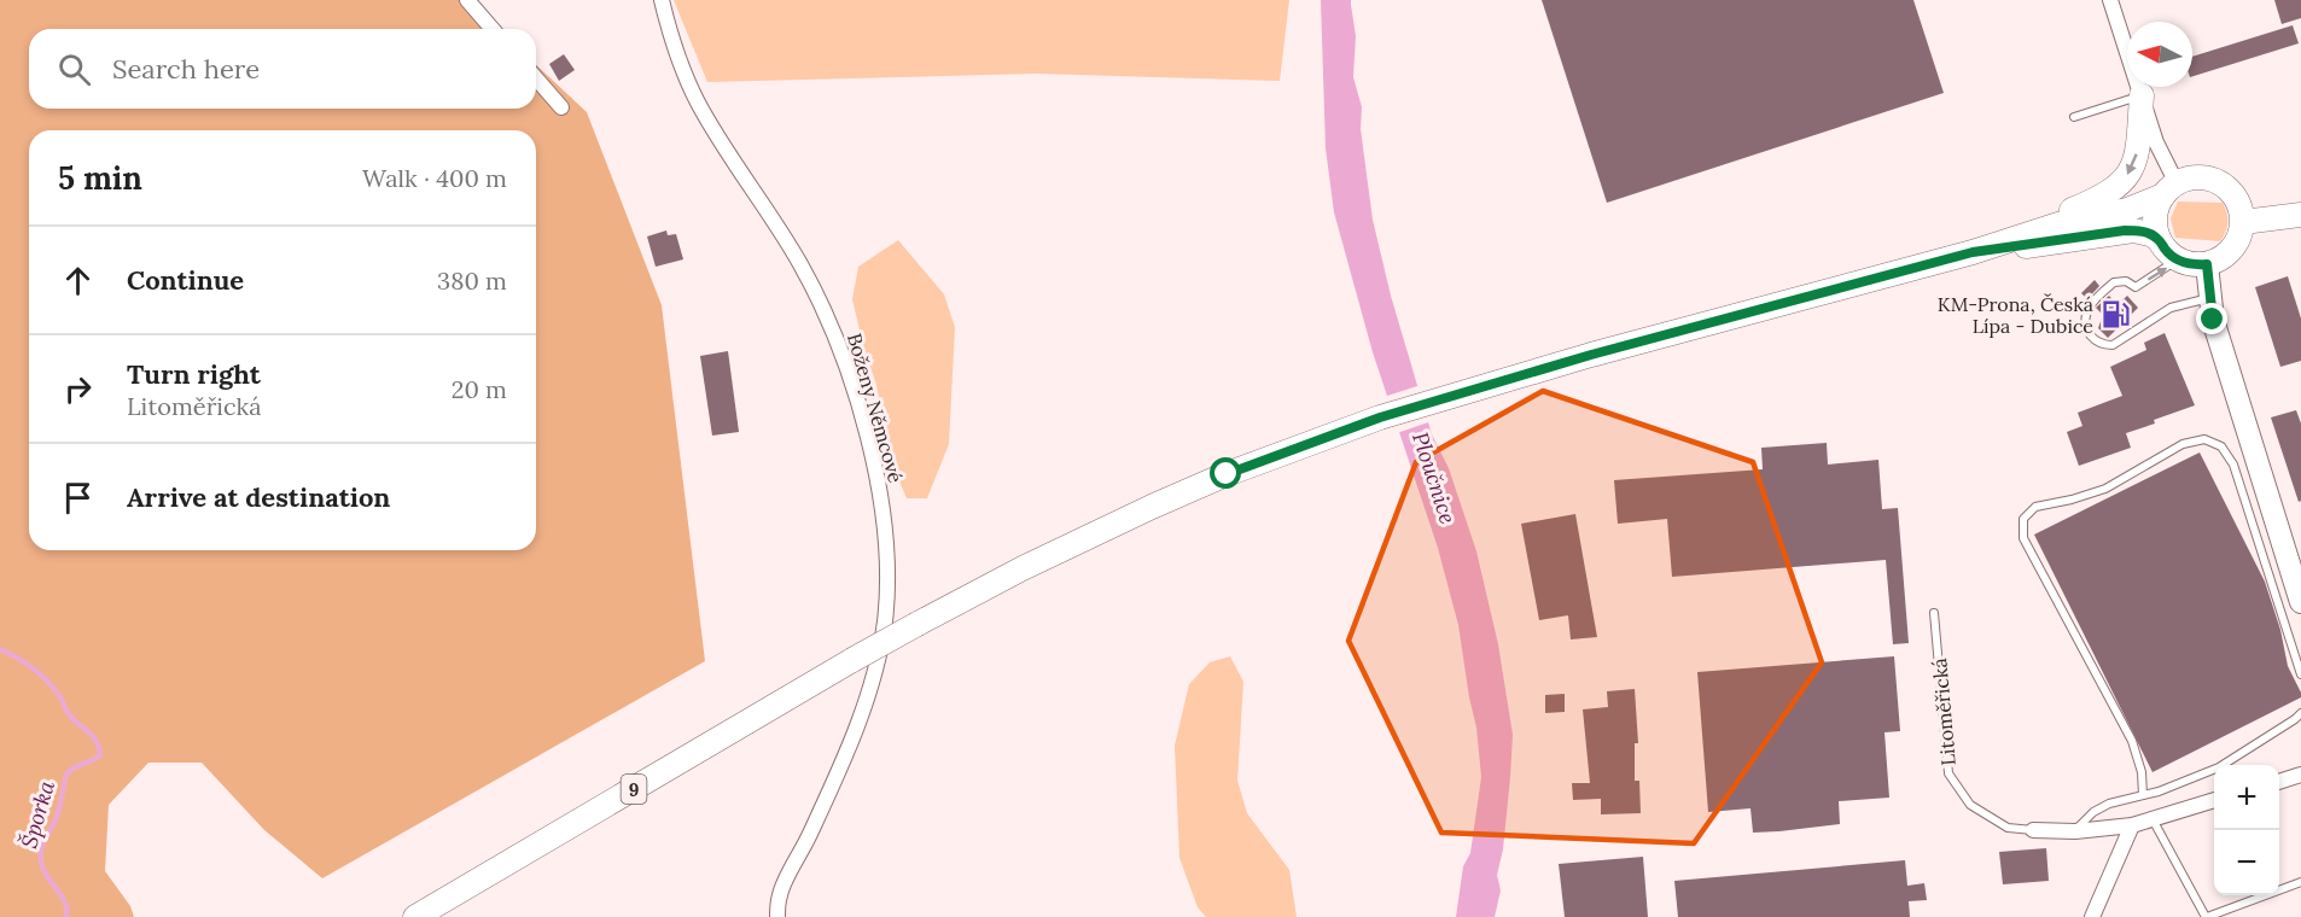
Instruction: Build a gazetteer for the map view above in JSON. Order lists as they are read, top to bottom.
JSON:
{
  "streets": {
    "main road": ["9"],
    "street": ["Boženy Němcové", "Litoměřická"]
  },
  "water": ["Ploučnice", "Šporka"],
  "places": {
    "fuel station": ["KM-Prona, Česká Lípa - Dubice"]
  },
  "north": "left",
  "page": {
    "search": "Search here",
    "heading": ["5 min", "Walk · 400 m"],
    "list": [
      ["Continue", "380 m"],
      ["Turn right", "Litoměřická", "20 m"],
      "Arrive at destination"
    ],
    "map_buttons": ["+", "−"]
  }
}
